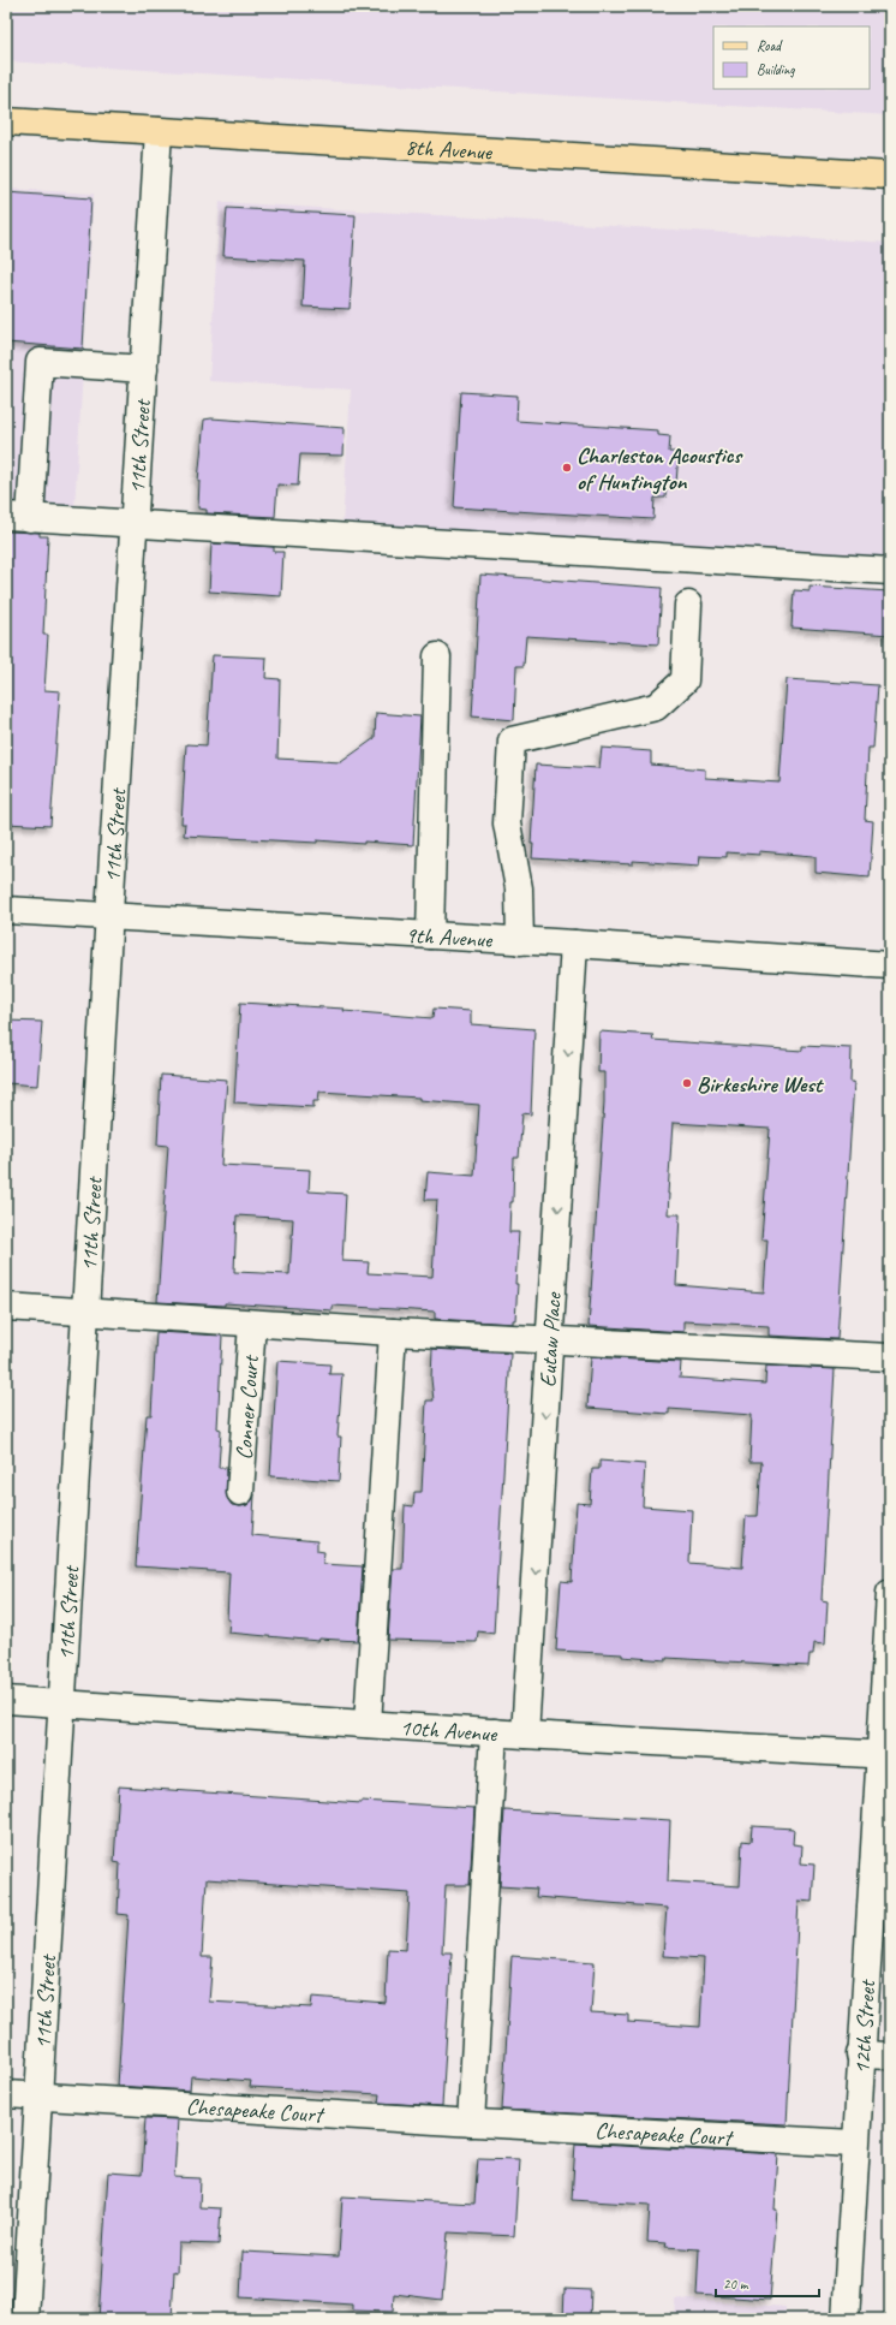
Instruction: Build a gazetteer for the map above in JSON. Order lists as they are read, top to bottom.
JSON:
{
  "streets": {
    "main road": ["8th Avenue"],
    "street": [
      "11th Street",
      "9th Avenue",
      "Eutaw Place",
      "Conner Court",
      "10th Avenue",
      "12th Street",
      "Chesapeake Court"
    ]
  },
  "crossings": [
    ["8th Avenue", "11th Street"],
    ["11th Street", "9th Avenue"],
    ["11th Street", "10th Avenue"],
    ["11th Street", "Chesapeake Court"],
    ["9th Avenue", "Eutaw Place"],
    ["Eutaw Place", "10th Avenue"],
    ["10th Avenue", "12th Street"],
    ["12th Street", "Chesapeake Court"]
  ],
  "places": ["Charleston Acoustics of Huntington", "Birkeshire West"],
  "legend": ["Road", "Building"],
  "scale_bar": "20 m"
}
